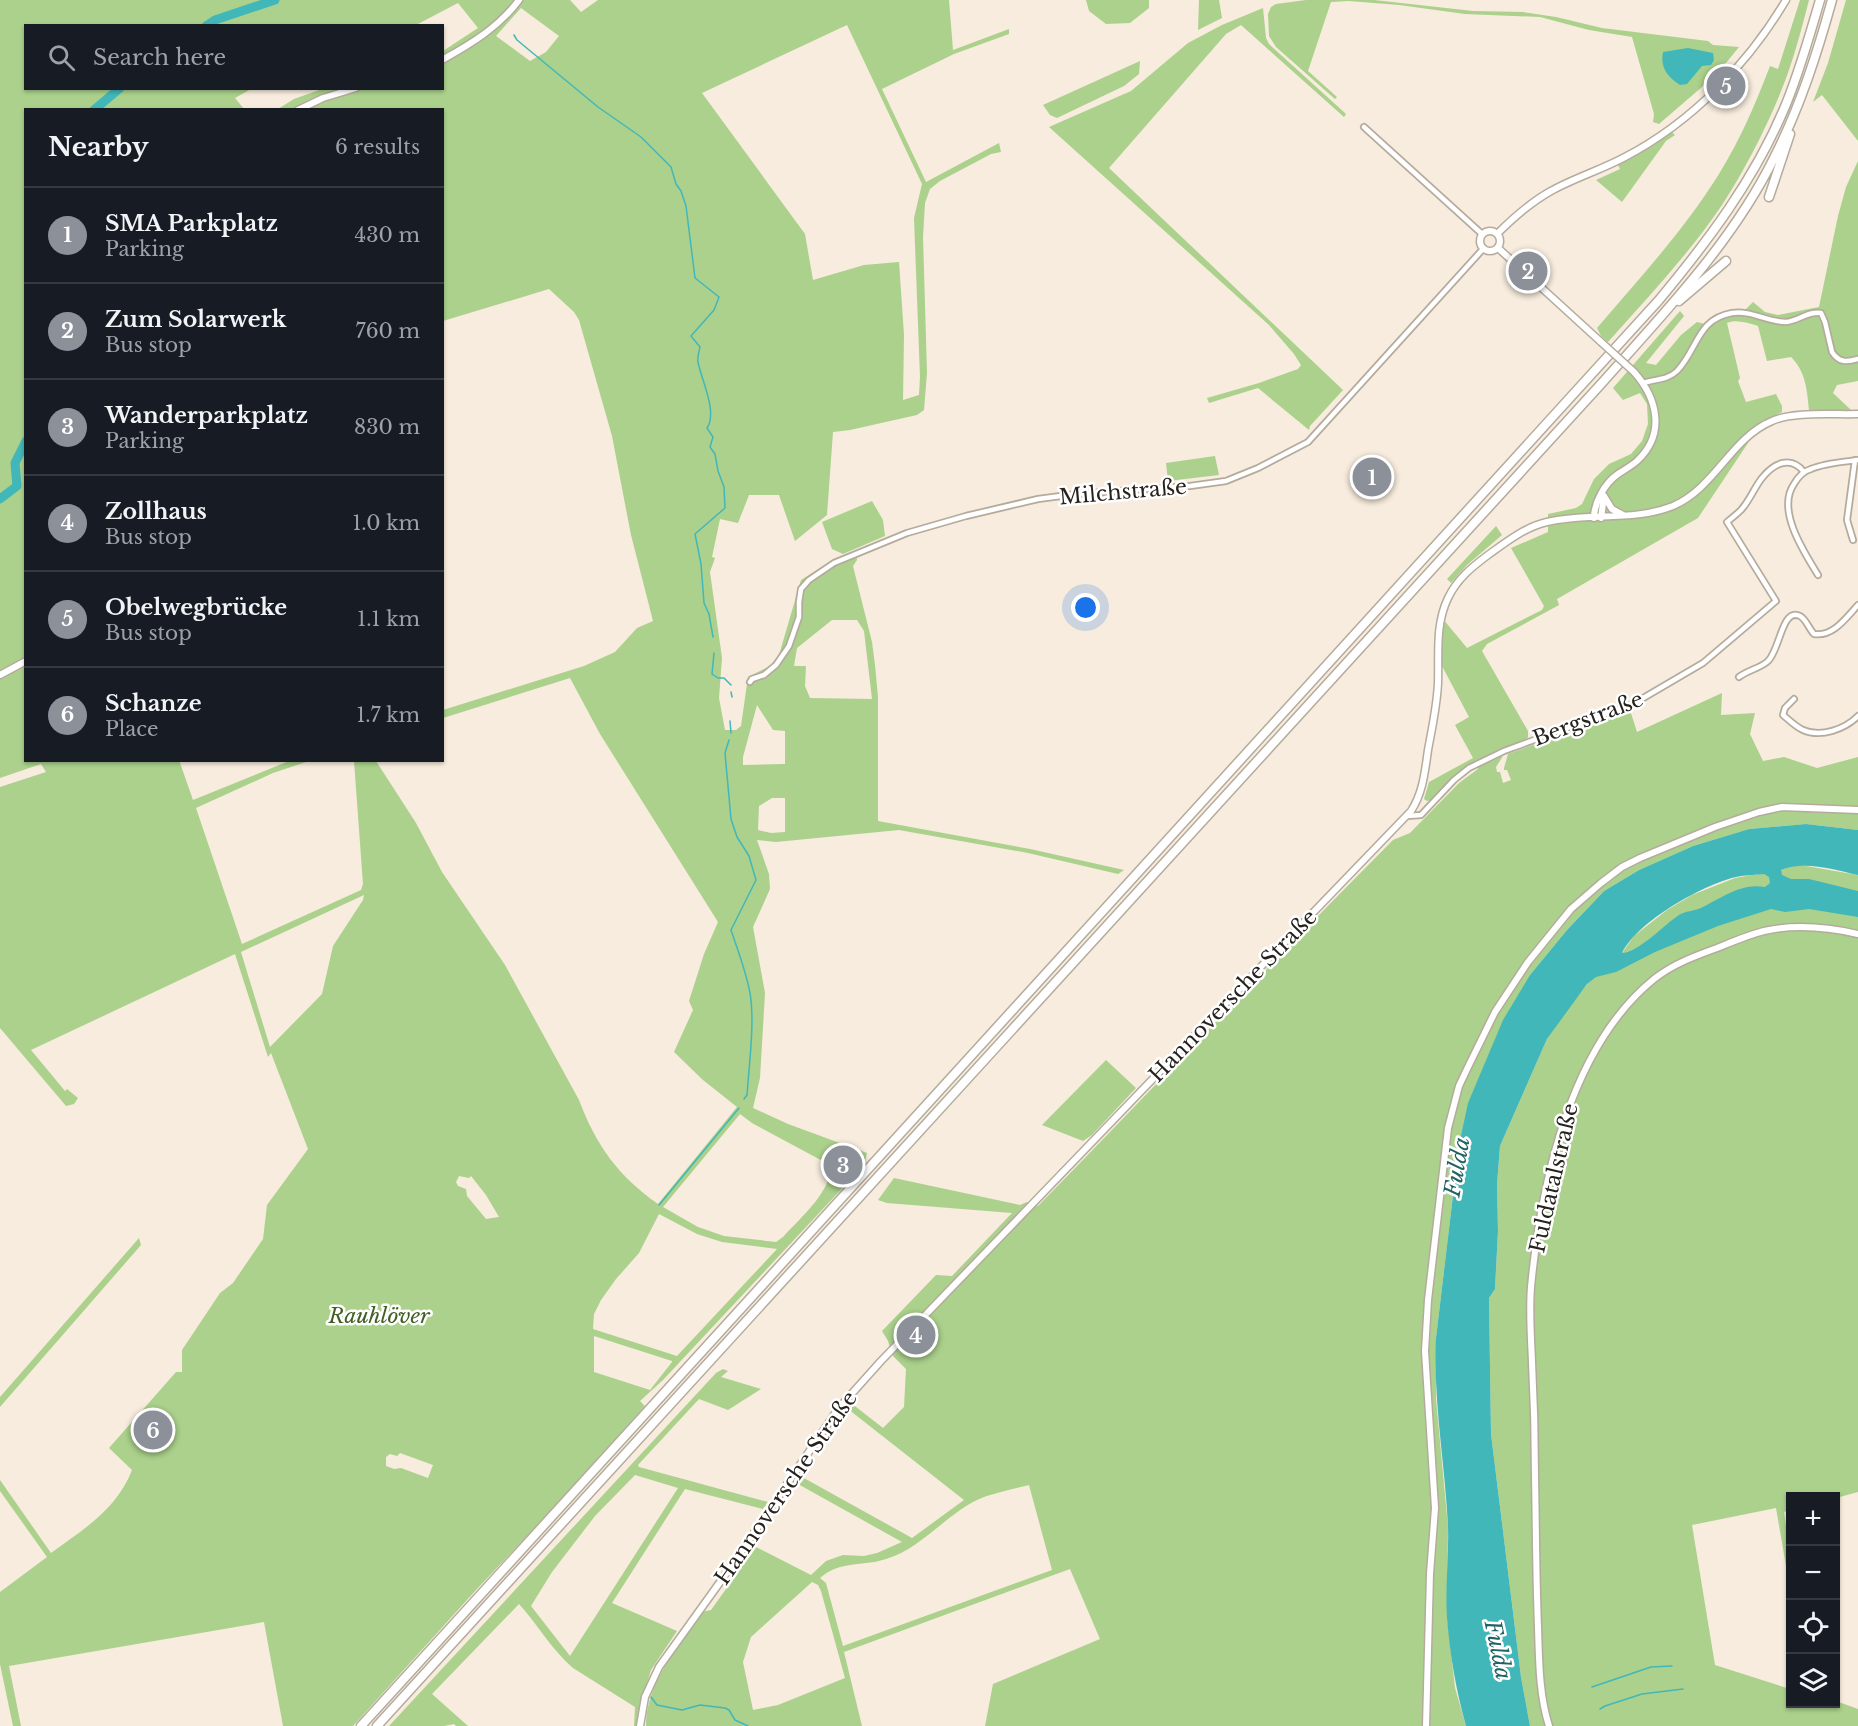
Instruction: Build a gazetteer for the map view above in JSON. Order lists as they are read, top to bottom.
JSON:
{
  "streets": {
    "main road": ["Hannoversche Straße", "Fuldatalstraße"],
    "street": ["Milchstraße", "Bergstraße"]
  },
  "crossings": [
    ["Bergstraße", "Hannoversche Straße"]
  ],
  "water": ["Fulda"],
  "parks": ["Rauhlöver"],
  "page": {
    "search": "Search here",
    "pins": [
      "5",
      "2",
      "1",
      "3",
      "4",
      "6"
    ],
    "heading": ["Nearby", "6 results"],
    "list": [
      {
        "mark": "1",
        "name": "SMA Parkplatz",
        "note": "Parking",
        "value": "430 m"
      },
      {
        "mark": "2",
        "name": "Zum Solarwerk",
        "note": "Bus stop",
        "value": "760 m"
      },
      {
        "mark": "3",
        "name": "Wanderparkplatz",
        "note": "Parking",
        "value": "830 m"
      },
      {
        "mark": "4",
        "name": "Zollhaus",
        "note": "Bus stop",
        "value": "1.0 km"
      },
      {
        "mark": "5",
        "name": "Obelwegbrücke",
        "note": "Bus stop",
        "value": "1.1 km"
      },
      {
        "mark": "6",
        "name": "Schanze",
        "note": "Place",
        "value": "1.7 km"
      }
    ],
    "map_buttons": ["+", "−"]
  }
}
